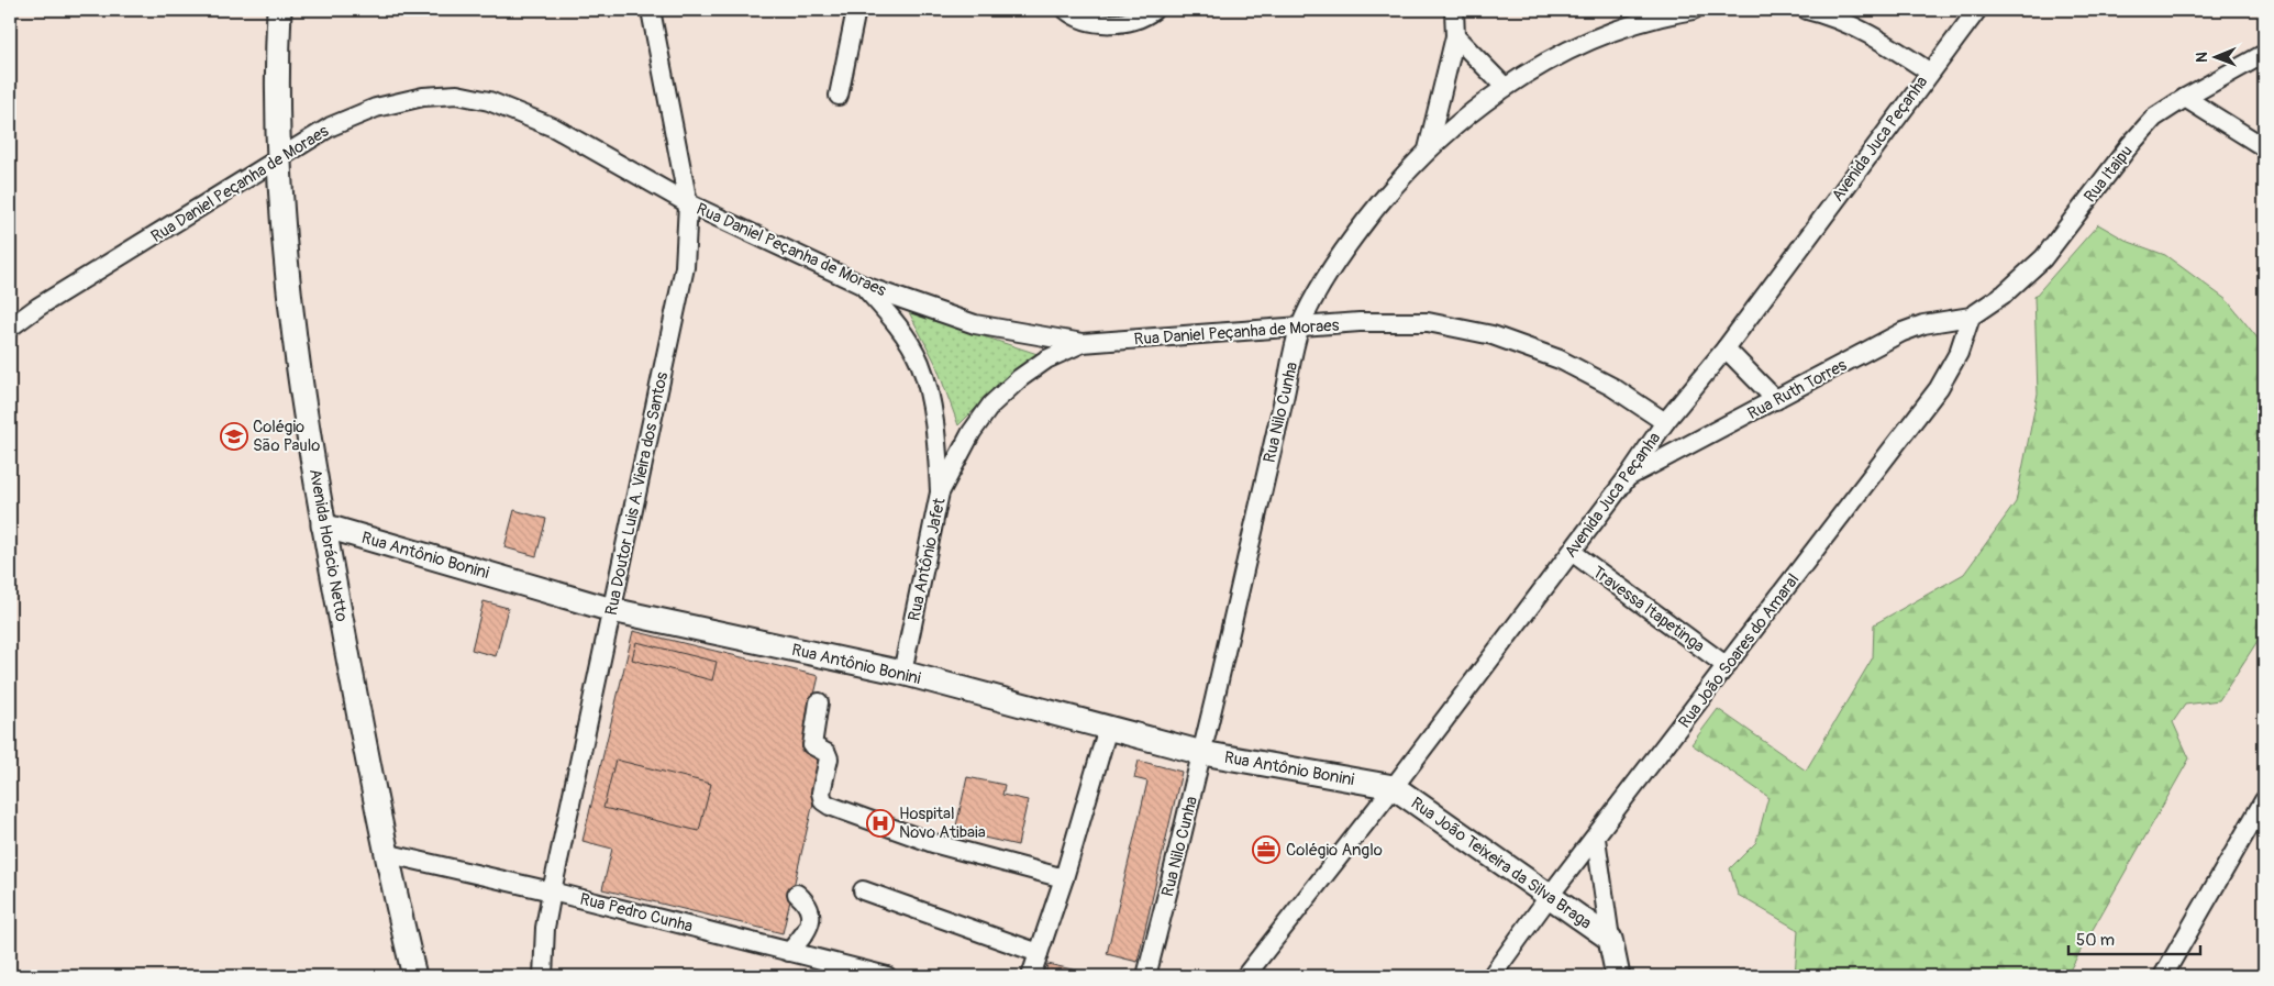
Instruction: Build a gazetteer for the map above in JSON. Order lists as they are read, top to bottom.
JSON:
{
  "streets": {
    "main road": ["Avenida Horácio Netto", "Rua Antônio Bonini", "Rua João Teixeira da Silva Braga"],
    "street": [
      "Avenida Juca Peçanha",
      "Rua Itaipu",
      "Rua Daniel Peçanha de Moraes",
      "Rua Ruth Torres",
      "Rua Nilo Cunha",
      "Rua Doutor Luis A. Vieira dos Santos",
      "Rua Antônio Jafet",
      "Travessa Itapetinga",
      "Rua João Soares do Amaral",
      "Rua Pedro Cunha"
    ]
  },
  "crossings": [
    ["Avenida Juca Peçanha", "Rua Daniel Peçanha de Moraes"],
    ["Avenida Juca Peçanha", "Rua Ruth Torres"],
    ["Avenida Juca Peçanha", "Rua Antônio Bonini"],
    ["Avenida Juca Peçanha", "Travessa Itapetinga"],
    ["Avenida Juca Peçanha", "Rua João Teixeira da Silva Braga"],
    ["Rua Itaipu", "Rua Ruth Torres"],
    ["Rua Itaipu", "Rua João Soares do Amaral"],
    ["Rua Daniel Peçanha de Moraes", "Rua Nilo Cunha"],
    ["Rua Daniel Peçanha de Moraes", "Rua Doutor Luis A. Vieira dos Santos"],
    ["Rua Daniel Peçanha de Moraes", "Avenida Horácio Netto"],
    ["Rua Daniel Peçanha de Moraes", "Rua Antônio Jafet"],
    ["Rua Ruth Torres", "Rua João Soares do Amaral"],
    ["Rua Nilo Cunha", "Rua Antônio Bonini"],
    ["Rua Doutor Luis A. Vieira dos Santos", "Rua Antônio Bonini"],
    ["Rua Doutor Luis A. Vieira dos Santos", "Rua Pedro Cunha"],
    ["Avenida Horácio Netto", "Rua Antônio Bonini"],
    ["Avenida Horácio Netto", "Rua Pedro Cunha"],
    ["Rua Antônio Bonini", "Rua Antônio Jafet"],
    ["Rua Antônio Bonini", "Rua João Teixeira da Silva Braga"],
    ["Travessa Itapetinga", "Rua João Soares do Amaral"],
    ["Rua João Soares do Amaral", "Rua João Teixeira da Silva Braga"]
  ],
  "places": {
    "school or university": ["Colégio São Paulo"],
    "hospital": ["Hospital Novo Atibaia"],
    "office": ["Colégio Anglo"]
  },
  "scale_bar": "50 m",
  "north": "left"
}
